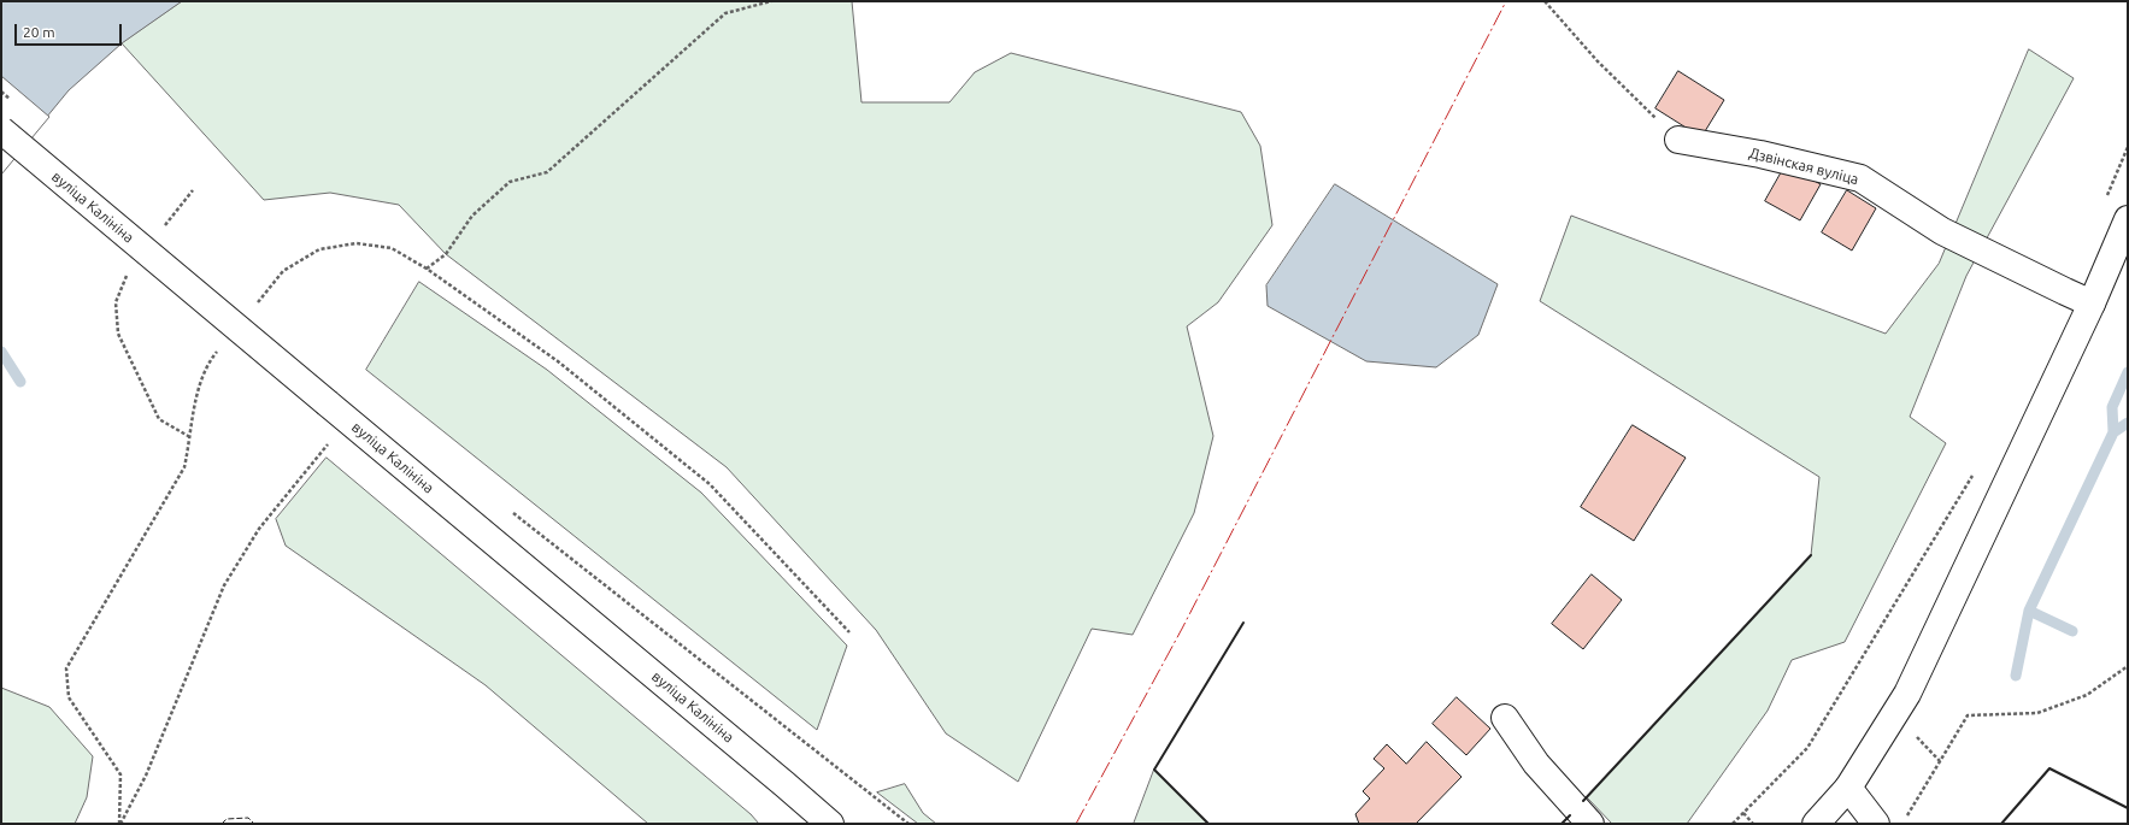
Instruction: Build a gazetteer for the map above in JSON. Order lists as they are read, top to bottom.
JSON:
{
  "streets": {
    "main road": ["Дзвінская вуліца", "вуліца Калініна"]
  },
  "scale_bar": "20 m"
}
